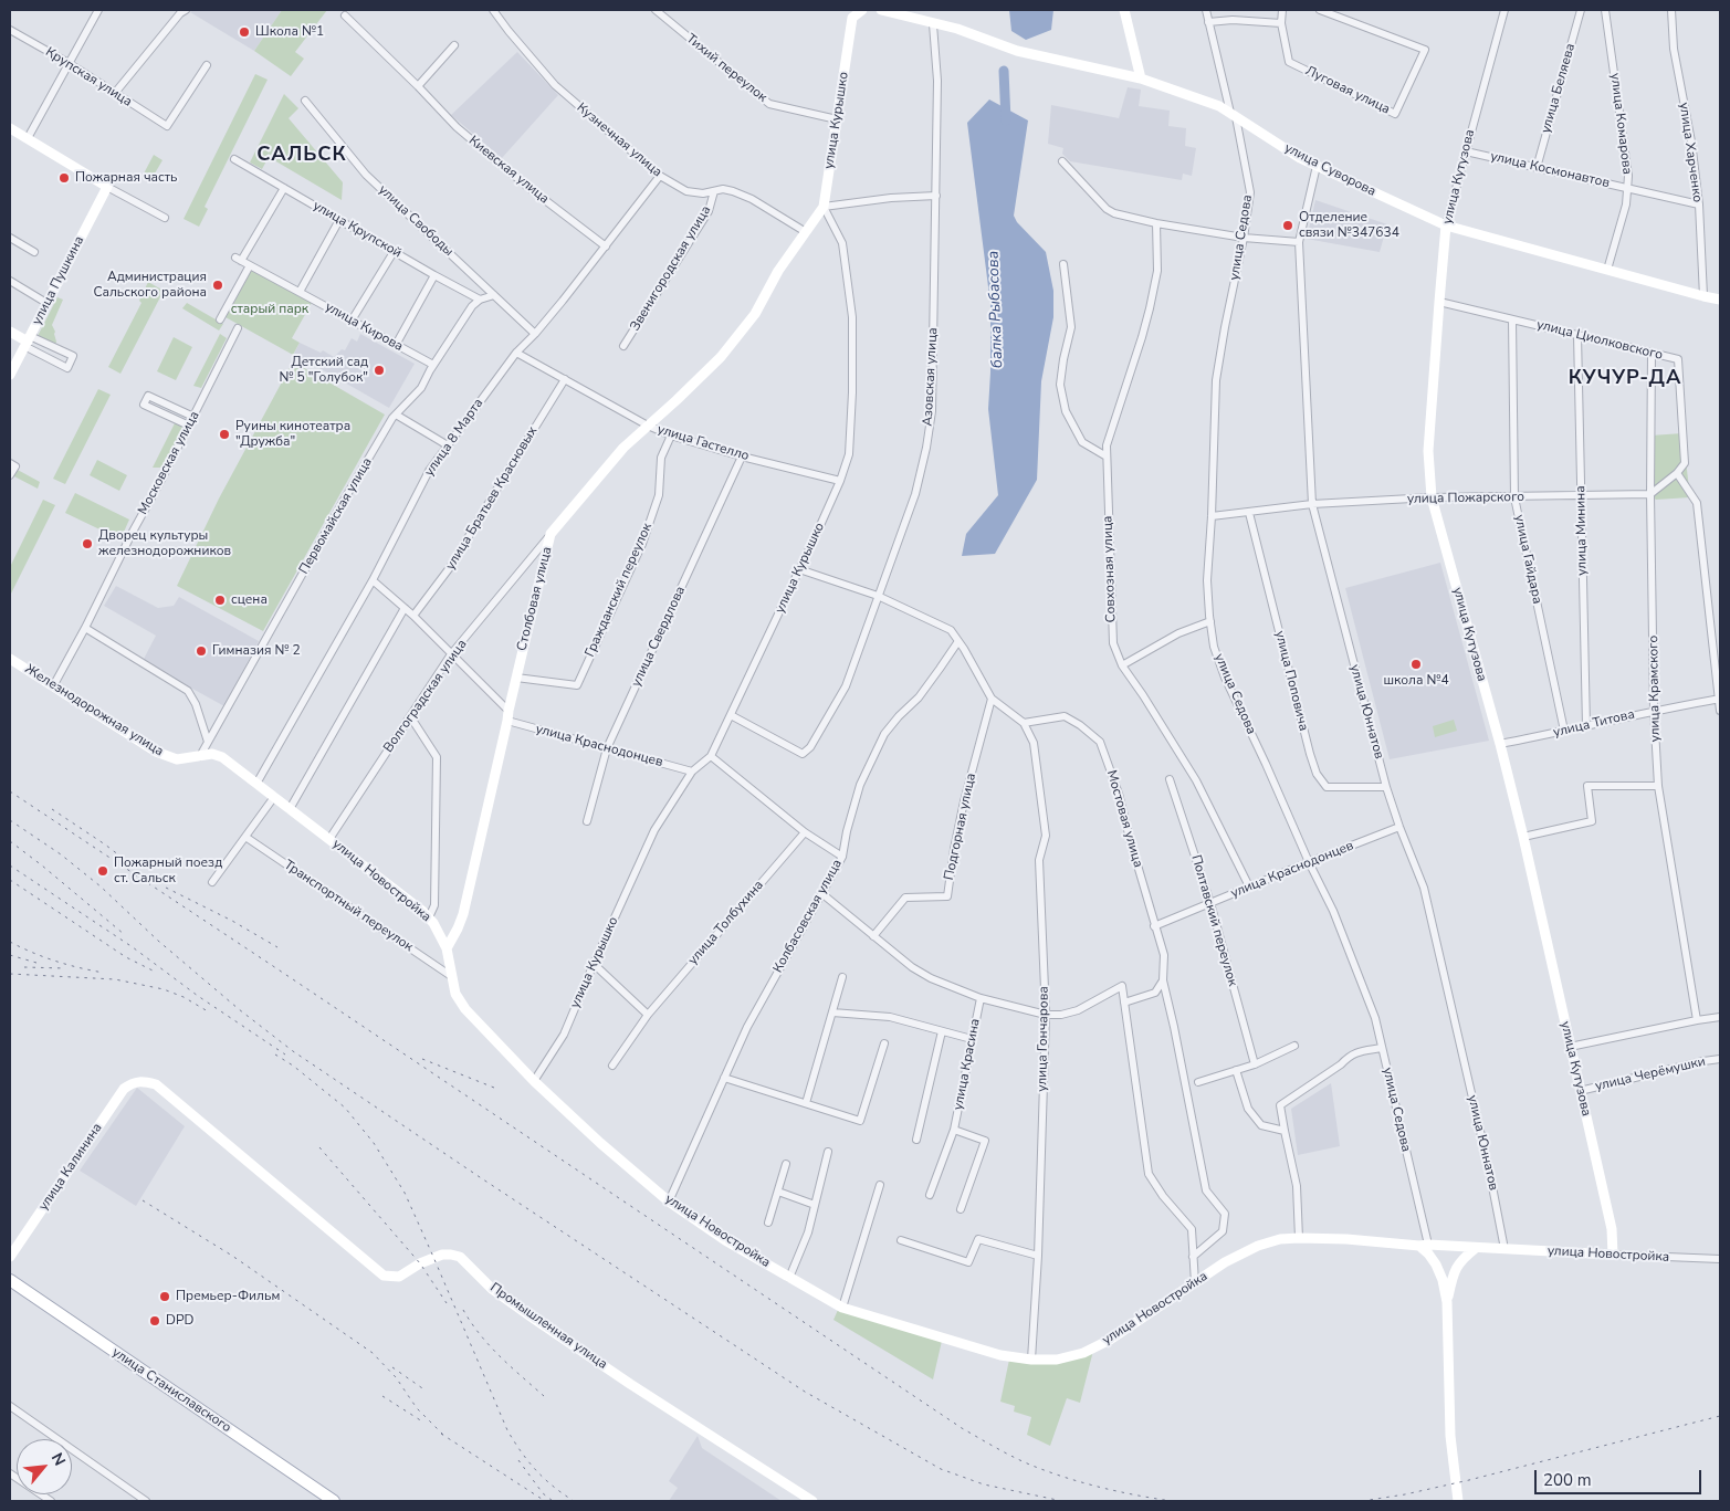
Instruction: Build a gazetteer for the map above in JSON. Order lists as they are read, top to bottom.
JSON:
{
  "streets": {
    "main road": [
      "улица Курышко",
      "улица Суворова",
      "улица Кутузова",
      "улица Пушкина",
      "Столбовая улица",
      "Железнодорожная улица",
      "улица Новостройка",
      "улица Калинина",
      "Промышленная улица",
      "улица Станиславского"
    ],
    "street": [
      "Тихий переулок",
      "Крупская улица",
      "улица Беляева",
      "Луговая улица",
      "улица Комарова",
      "Кузнечная улица",
      "улица Харченко",
      "Киевская улица",
      "улица Космонавтов",
      "улица Свободы",
      "улица Крупской",
      "улица Седова",
      "Звенигородская улица",
      "улица Кирова",
      "улица Циолковского",
      "Азовская улица",
      "улица 8 Марта",
      "улица Гастелло",
      "Московская улица",
      "улица Братьев Красновых",
      "улица Пожарского",
      "Первомайская улица",
      "улица Минина",
      "улица Гайдара",
      "Совхозная улица",
      "Гражданский переулок",
      "улица Свердлова",
      "улица Поповича",
      "улица Крамского",
      "Волгоградская улица",
      "улица Юннатов",
      "улица Титова",
      "улица Краснодонцев",
      "Мостовая улица",
      "Подгорная улица",
      "Транспортный переулок",
      "Колбасовская улица",
      "Полтавский переулок",
      "улица Толбухина",
      "улица Гончарова",
      "улица Красина",
      "улица Черёмушки"
    ]
  },
  "crossings": [
    ["Тихий переулок", "улица Курышко"],
    ["улица Беляева", "улица Космонавтов"],
    ["улица Курышко", "Азовская улица"],
    ["улица Курышко", "улица Гастелло"],
    ["улица Курышко", "Столбовая улица"],
    ["улица Курышко", "улица Краснодонцев"],
    ["улица Курышко", "улица Новостройка"],
    ["улица Комарова", "улица Суворова"],
    ["улица Комарова", "улица Космонавтов"],
    ["Кузнечная улица", "Звенигородская улица"],
    ["Кузнечная улица", "улица 8 Марта"],
    ["Кузнечная улица", "Столбовая улица"],
    ["улица Харченко", "улица Суворова"],
    ["улица Харченко", "улица Космонавтов"],
    ["Киевская улица", "улица 8 Марта"],
    ["улица Суворова", "улица Кутузова"],
    ["улица Суворова", "улица Седова"],
    ["улица Суворова", "Азовская улица"],
    ["улица Суворова", "улица Юннатов"],
    ["улица Космонавтов", "улица Кутузова"],
    ["улица Кутузова", "улица Циолковского"],
    ["улица Кутузова", "улица Пожарского"],
    ["улица Кутузова", "улица Титова"],
    ["улица Кутузова", "улица Новостройка"],
    ["улица Кутузова", "улица Черёмушки"],
    ["улица Свободы", "улица 8 Марта"],
    ["улица Крупской", "улица Кирова"],
    ["улица Крупской", "Первомайская улица"],
    ["улица Седова", "улица Пожарского"],
    ["улица Седова", "улица Краснодонцев"],
    ["улица Седова", "улица Новостройка"],
    ["улица Кирова", "Первомайская улица"],
    ["улица Циолковского", "улица Минина"],
    ["улица Циолковского", "улица Гайдара"],
    ["улица Циолковского", "улица Крамского"],
    ["улица 8 Марта", "улица Гастелло"],
    ["улица 8 Марта", "улица Краснодонцев"],
    ["улица 8 Марта", "улица Новостройка"],
    ["улица Гастелло", "улица Братьев Красновых"],
    ["улица Гастелло", "Гражданский переулок"],
    ["улица Гастелло", "Столбовая улица"],
    ["улица Гастелло", "улица Свердлова"],
    ["Московская улица", "Железнодорожная улица"],
    ["улица Братьев Красновых", "улица Краснодонцев"],
    ["улица Пожарского", "улица Минина"],
    ["улица Пожарского", "улица Гайдара"],
    ["улица Пожарского", "улица Поповича"],
    ["улица Пожарского", "улица Крамского"],
    ["улица Пожарского", "улица Юннатов"],
    ["Первомайская улица", "Железнодорожная улица"],
    ["улица Минина", "улица Титова"],
    ["улица Гайдара", "улица Титова"],
    ["Совхозная улица", "улица Краснодонцев"],
    ["Гражданский переулок", "Столбовая улица"],
    ["Столбовая улица", "Волгоградская улица"],
    ["Столбовая улица", "улица Краснодонцев"],
    ["Столбовая улица", "улица Новостройка"],
    ["улица Свердлова", "улица Краснодонцев"],
    ["улица Поповича", "улица Юннатов"],
    ["улица Крамского", "улица Титова"],
    ["Волгоградская улица", "улица Краснодонцев"],
    ["Волгоградская улица", "улица Новостройка"],
    ["Железнодорожная улица", "улица Новостройка"],
    ["улица Юннатов", "улица Краснодонцев"],
    ["улица Юннатов", "улица Новостройка"],
    ["улица Краснодонцев", "Мостовая улица"],
    ["улица Краснодонцев", "Полтавский переулок"],
    ["Мостовая улица", "улица Гончарова"],
    ["улица Новостройка", "Транспортный переулок"],
    ["улица Новостройка", "Колбасовская улица"],
    ["улица Новостройка", "улица Гончарова"],
    ["улица Калинина", "Промышленная улица"]
  ],
  "districts": ["САЛЬСК", "КУЧУР-ДА"],
  "water": ["балка Рыбасова"],
  "parks": ["старый парк"],
  "places": [
    "Школа №1",
    "Пожарная часть",
    "Отделение связи №347634",
    "Администрация Сальского района",
    "Детский сад № 5 \"Голубок\"",
    "Руины кинотеатра \"Дружба\"",
    "Дворец культуры железнодорожников",
    "сцена",
    "Гимназия № 2",
    "школа №4",
    "Пожарный поезд ст. Сальск",
    "Премьер-Фильм",
    "DPD"
  ],
  "scale_bar": "200 m",
  "north": "top right"
}
